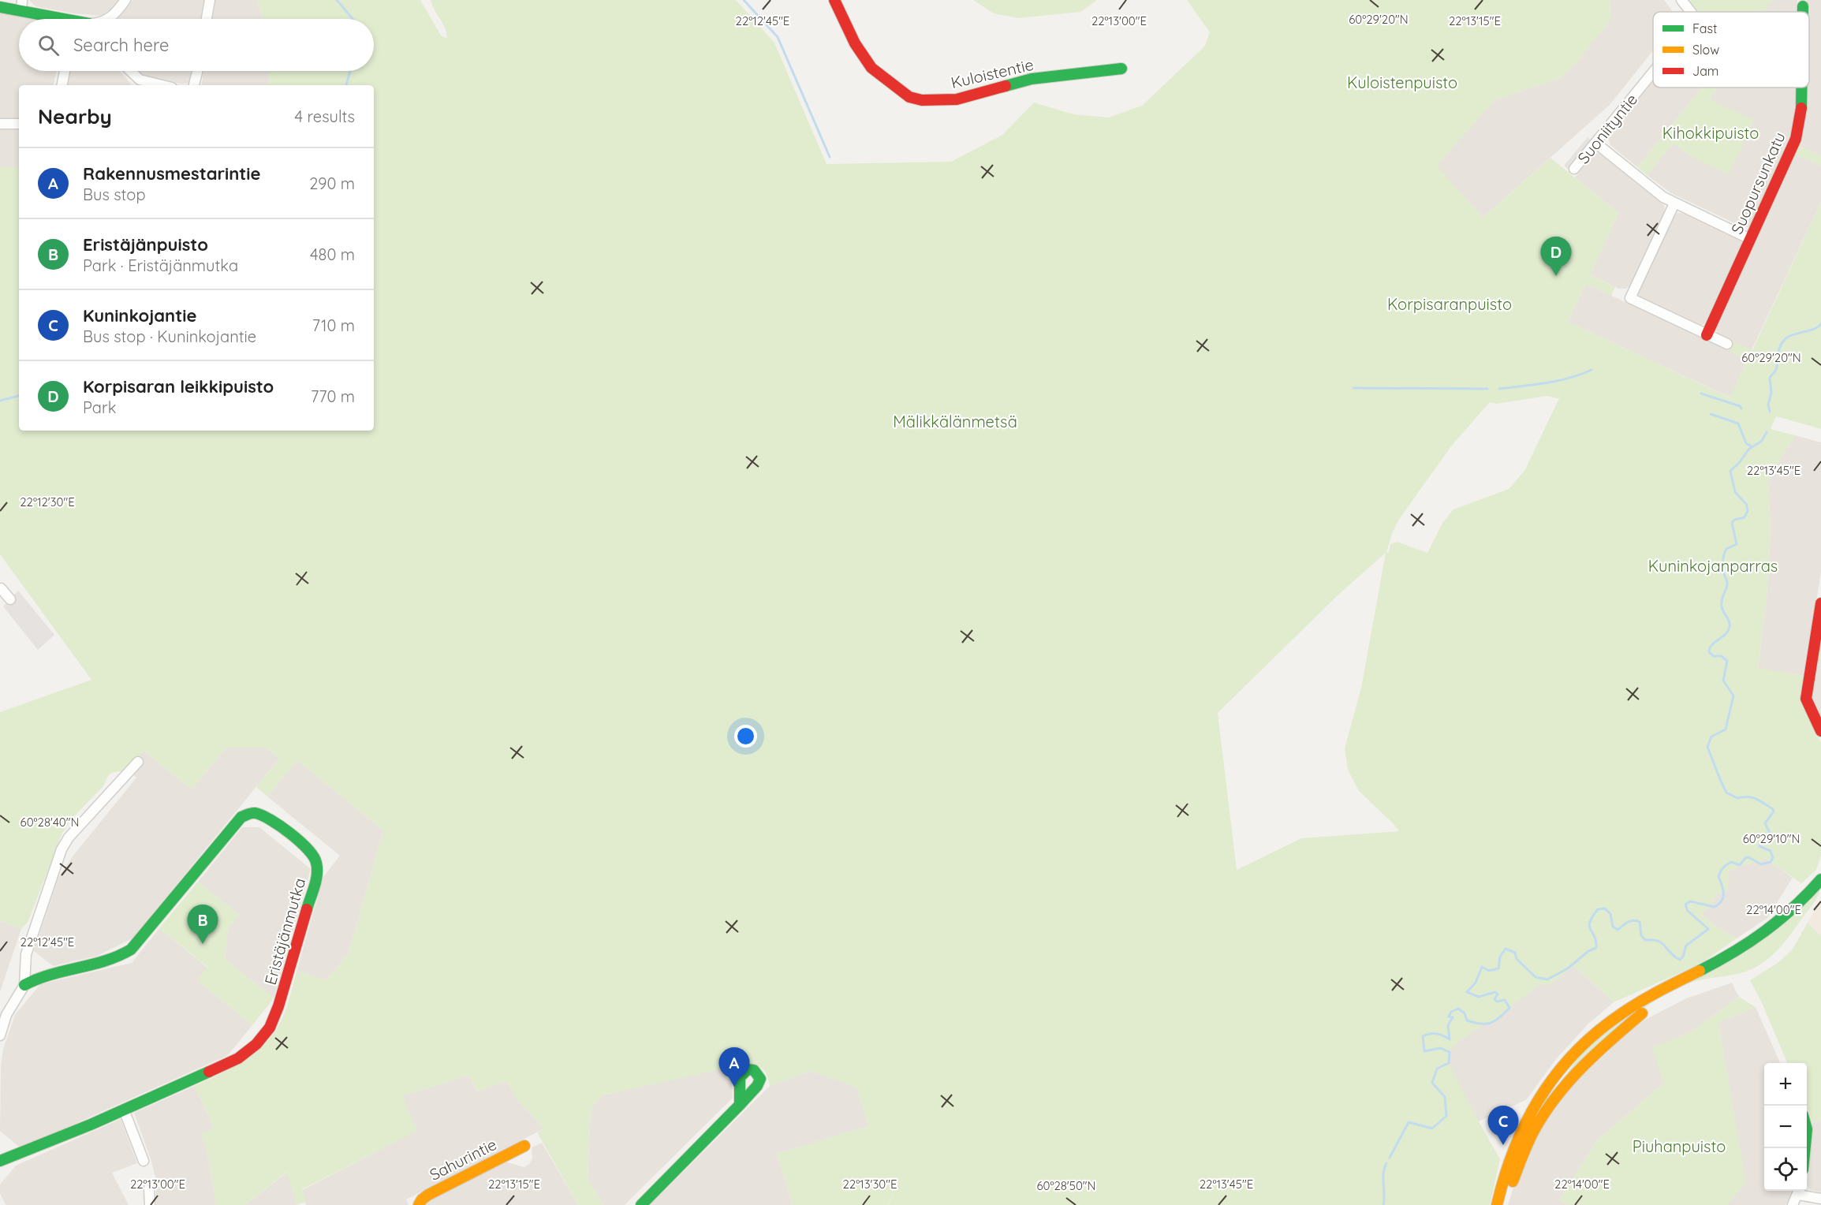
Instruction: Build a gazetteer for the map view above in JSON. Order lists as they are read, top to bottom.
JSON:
{
  "streets": {
    "street": [
      "Kuloistentie",
      "Suoniityntie",
      "Suopursunkatu",
      "Eristäjänmutka",
      "Sahurintie"
    ]
  },
  "parks": [
    "Kuloistenpuisto",
    "Kihokkipuisto",
    "Korpisaranpuisto",
    "Mälikkälänmetsä",
    "Kuninkojanparras",
    "Piuhanpuisto"
  ],
  "legend": ["Fast", "Slow", "Jam"],
  "page": {
    "search": "Search here",
    "heading": ["Nearby", "4 results"],
    "list": [
      {
        "mark": "A",
        "name": "Rakennusmestarintie",
        "note": "Bus stop",
        "value": "290 m"
      },
      {
        "mark": "B",
        "name": "Eristäjänpuisto",
        "note": "Park · Eristäjänmutka",
        "value": "480 m"
      },
      {
        "mark": "C",
        "name": "Kuninkojantie",
        "note": "Bus stop · Kuninkojantie",
        "value": "710 m"
      },
      {
        "mark": "D",
        "name": "Korpisaran leikkipuisto",
        "note": "Park",
        "value": "770 m"
      }
    ],
    "pins": [
      "D",
      "B",
      "A",
      "C"
    ],
    "map_buttons": ["+", "−"]
  },
  "coordinates": [
    "60°29'20\"N",
    "22°12'45\"E",
    "22°13'00\"E",
    "22°13'15\"E",
    "22°13'45\"E",
    "22°12'30\"E",
    "60°28'40\"N",
    "60°29'10\"N",
    "22°14'00\"E",
    "22°13'30\"E",
    "60°28'50\"N"
  ]
}
